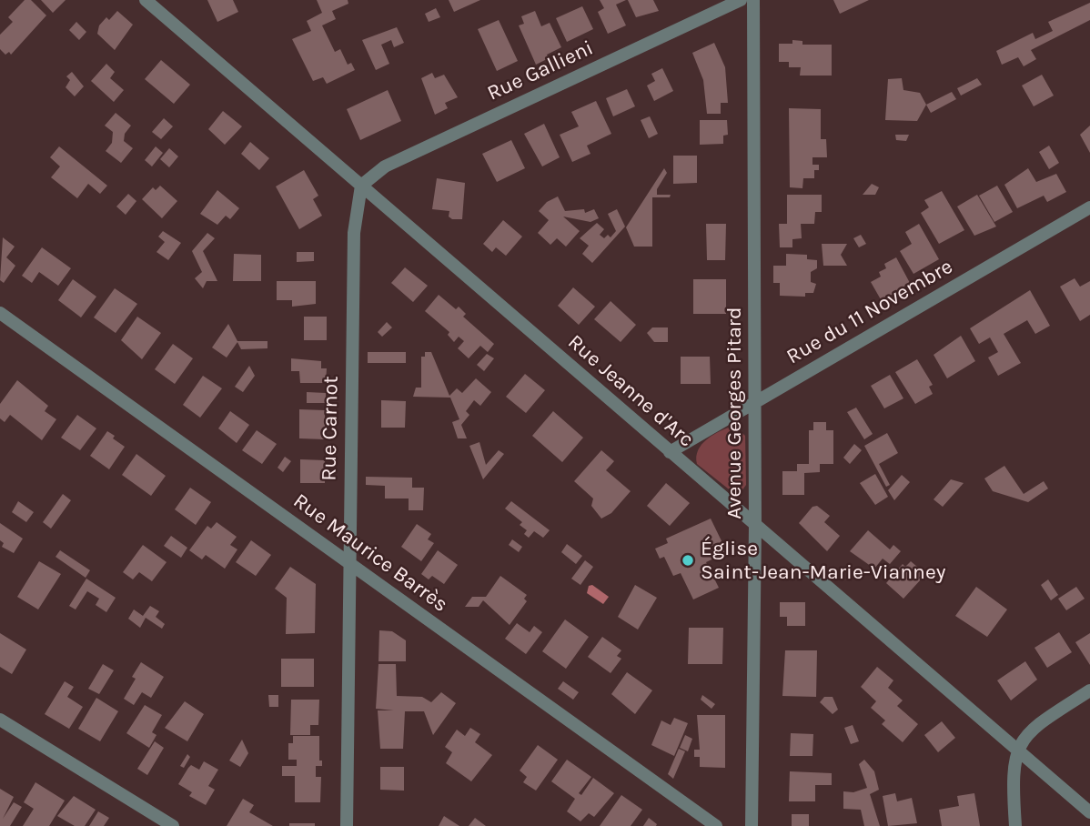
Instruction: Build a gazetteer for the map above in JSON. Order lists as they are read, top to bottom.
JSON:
{
  "streets": {
    "street": [
      "Rue Gallieni",
      "Rue du 11 Novembre",
      "Rue Jeanne d'Arc",
      "Avenue Georges Pitard",
      "Rue Carnot",
      "Rue Maurice Barrès"
    ]
  },
  "crossings": [
    ["Rue Gallieni", "Rue Jeanne d'Arc"],
    ["Rue Gallieni", "Rue Carnot"],
    ["Rue du 11 Novembre", "Rue Jeanne d'Arc"],
    ["Rue du 11 Novembre", "Avenue Georges Pitard"],
    ["Rue Jeanne d'Arc", "Avenue Georges Pitard"],
    ["Rue Jeanne d'Arc", "Rue Carnot"],
    ["Rue Carnot", "Rue Maurice Barrès"]
  ],
  "places": ["Église Saint-Jean-Marie-Vianney"]
}
